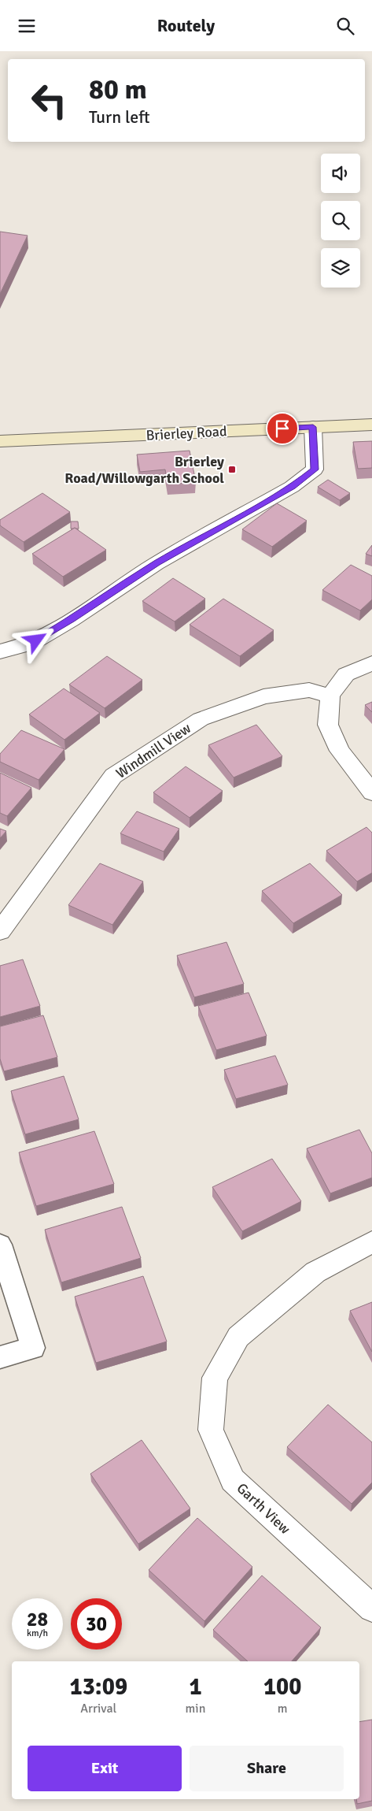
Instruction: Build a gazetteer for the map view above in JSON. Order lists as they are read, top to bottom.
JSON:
{
  "streets": {
    "street": ["Brierley Road", "Windmill View", "Garth View"]
  },
  "places": {
    "transit": ["Brierley Road/Willowgarth School"]
  },
  "page": {
    "header": "Routely",
    "turn": ["80 m", "Turn left"],
    "speed": "28 km/h",
    "limit": "30",
    "eta": [
      "13:09",
      "Arrival",
      "1",
      "min",
      "100",
      "m"
    ],
    "buttons": ["Exit", "Share"]
  }
}
